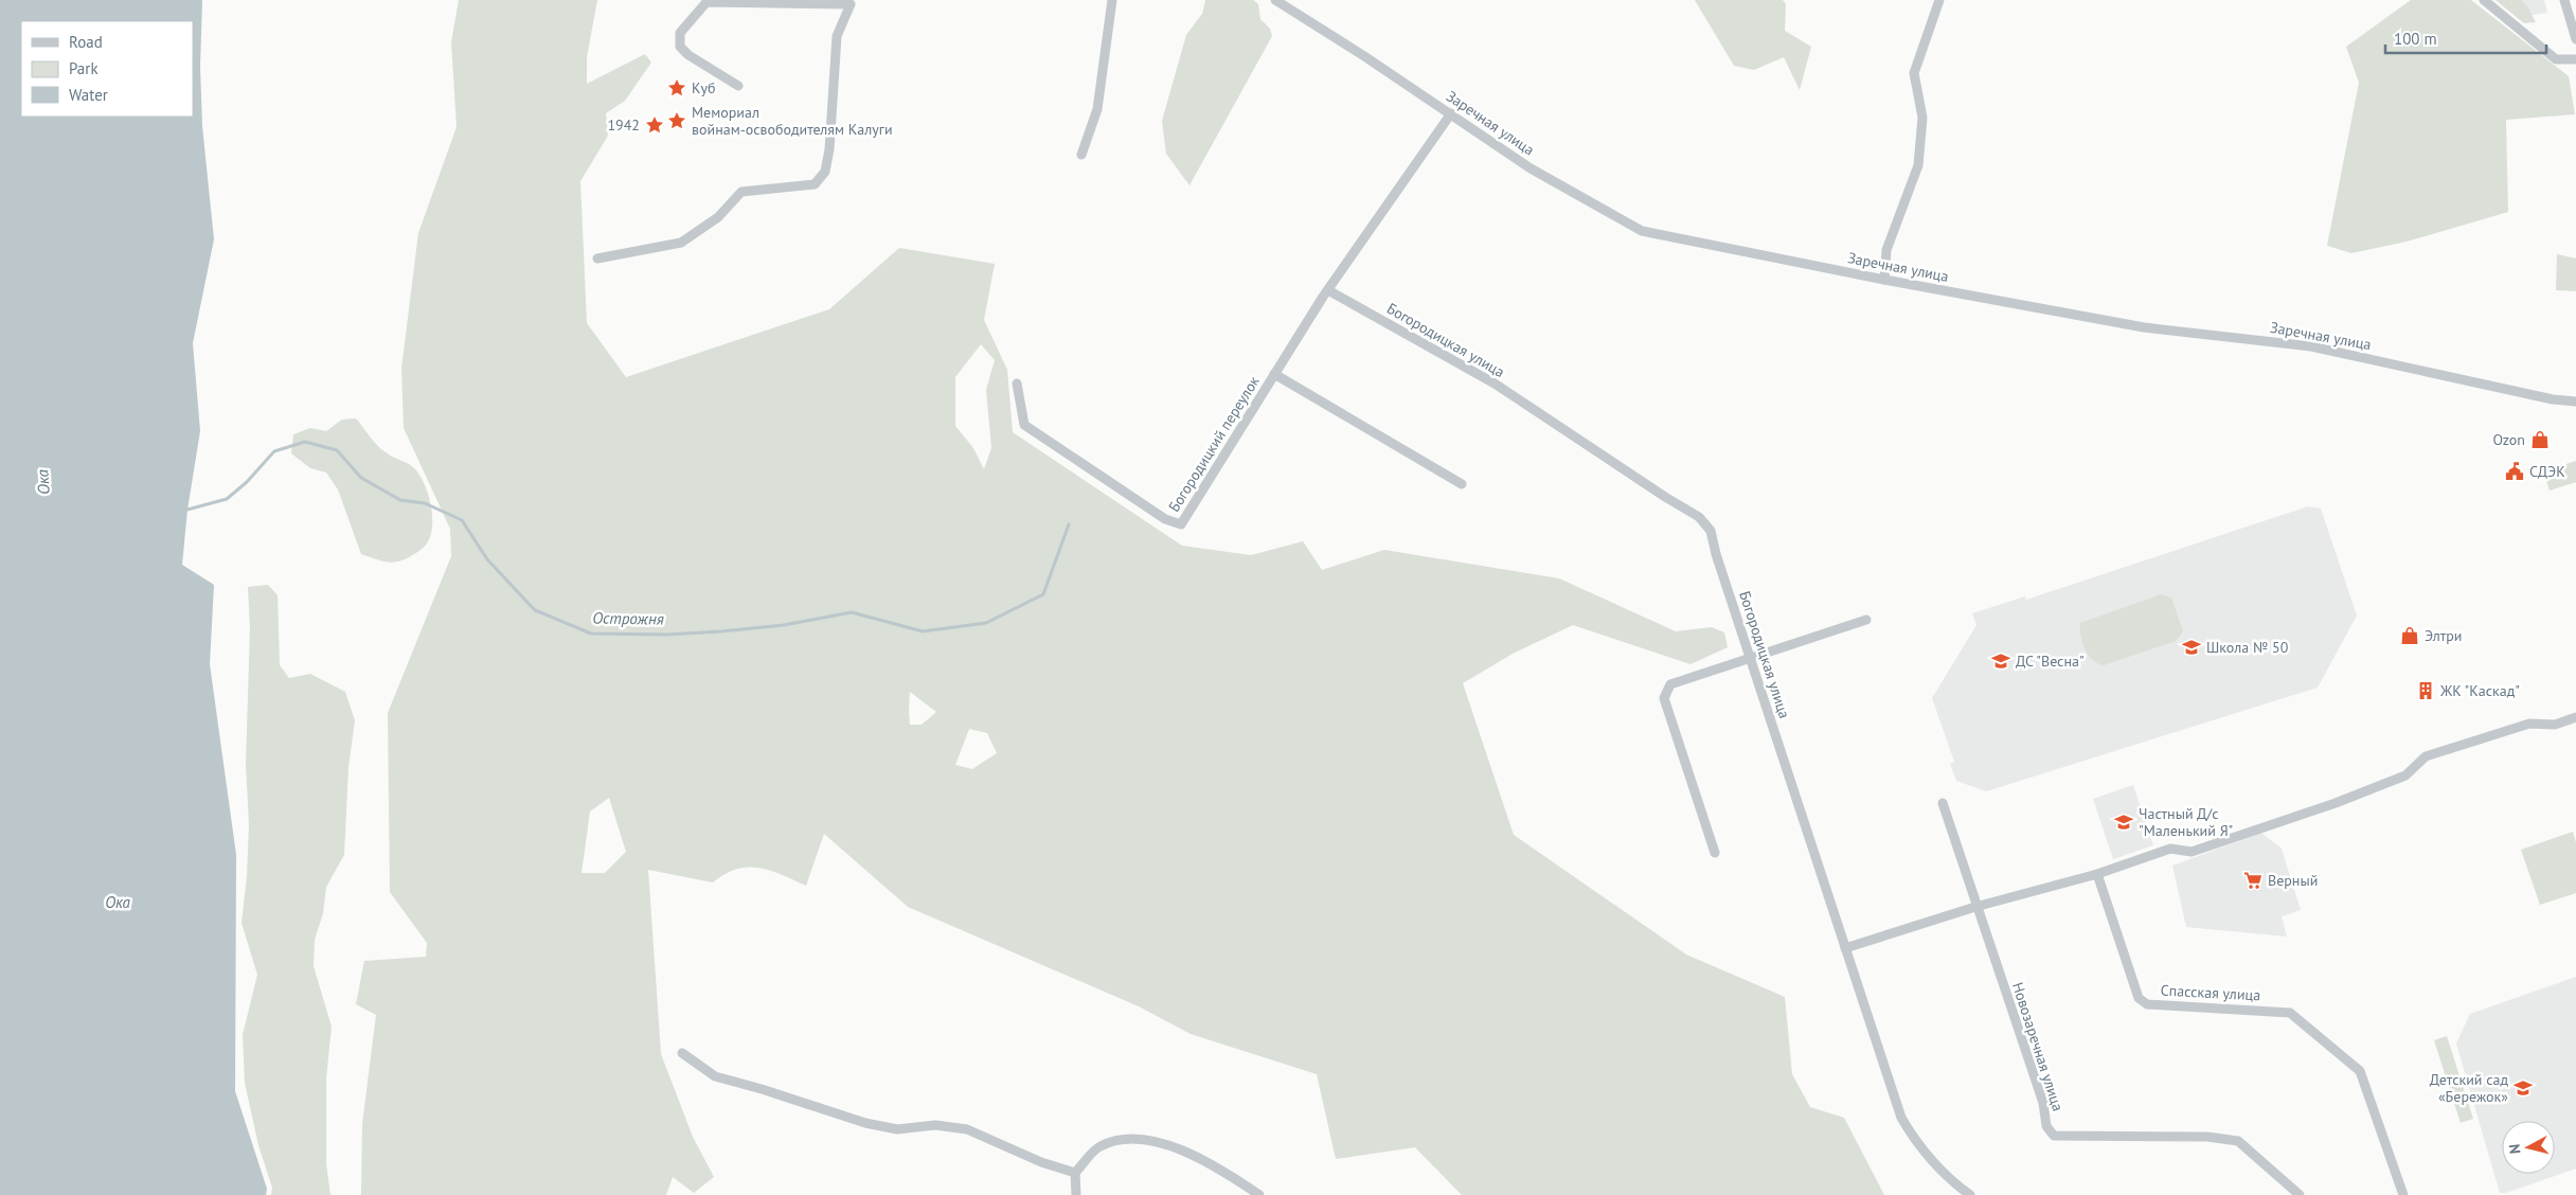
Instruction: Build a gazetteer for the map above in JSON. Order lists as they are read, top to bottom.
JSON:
{
  "streets": {
    "street": [
      "Заречная улица",
      "Богородицкая улица",
      "Богородицкий переулок",
      "Спасская улица",
      "Новозаречная улица"
    ]
  },
  "crossings": [
    ["Заречная улица", "Богородицкий переулок"],
    ["Богородицкая улица", "Богородицкий переулок"]
  ],
  "water": ["Ока", "Острожня"],
  "places": {
    "place": ["Куб", "Мемориал войнам-освободителям Калуги", "1942"],
    "shop": ["Ozon", "Элтри"],
    "public building": ["СДЭК"],
    "school or university": [
      "Школа № 50",
      "ДС \"Весна\"",
      "Частный Д/с \"Маленький Я\"",
      "Детский сад «Бережок»"
    ],
    "building": ["ЖК \"Каскад\""],
    "supermarket": ["Верный"]
  },
  "legend": ["Road", "Park", "Water"],
  "scale_bar": "100 m",
  "north": "left"
}
